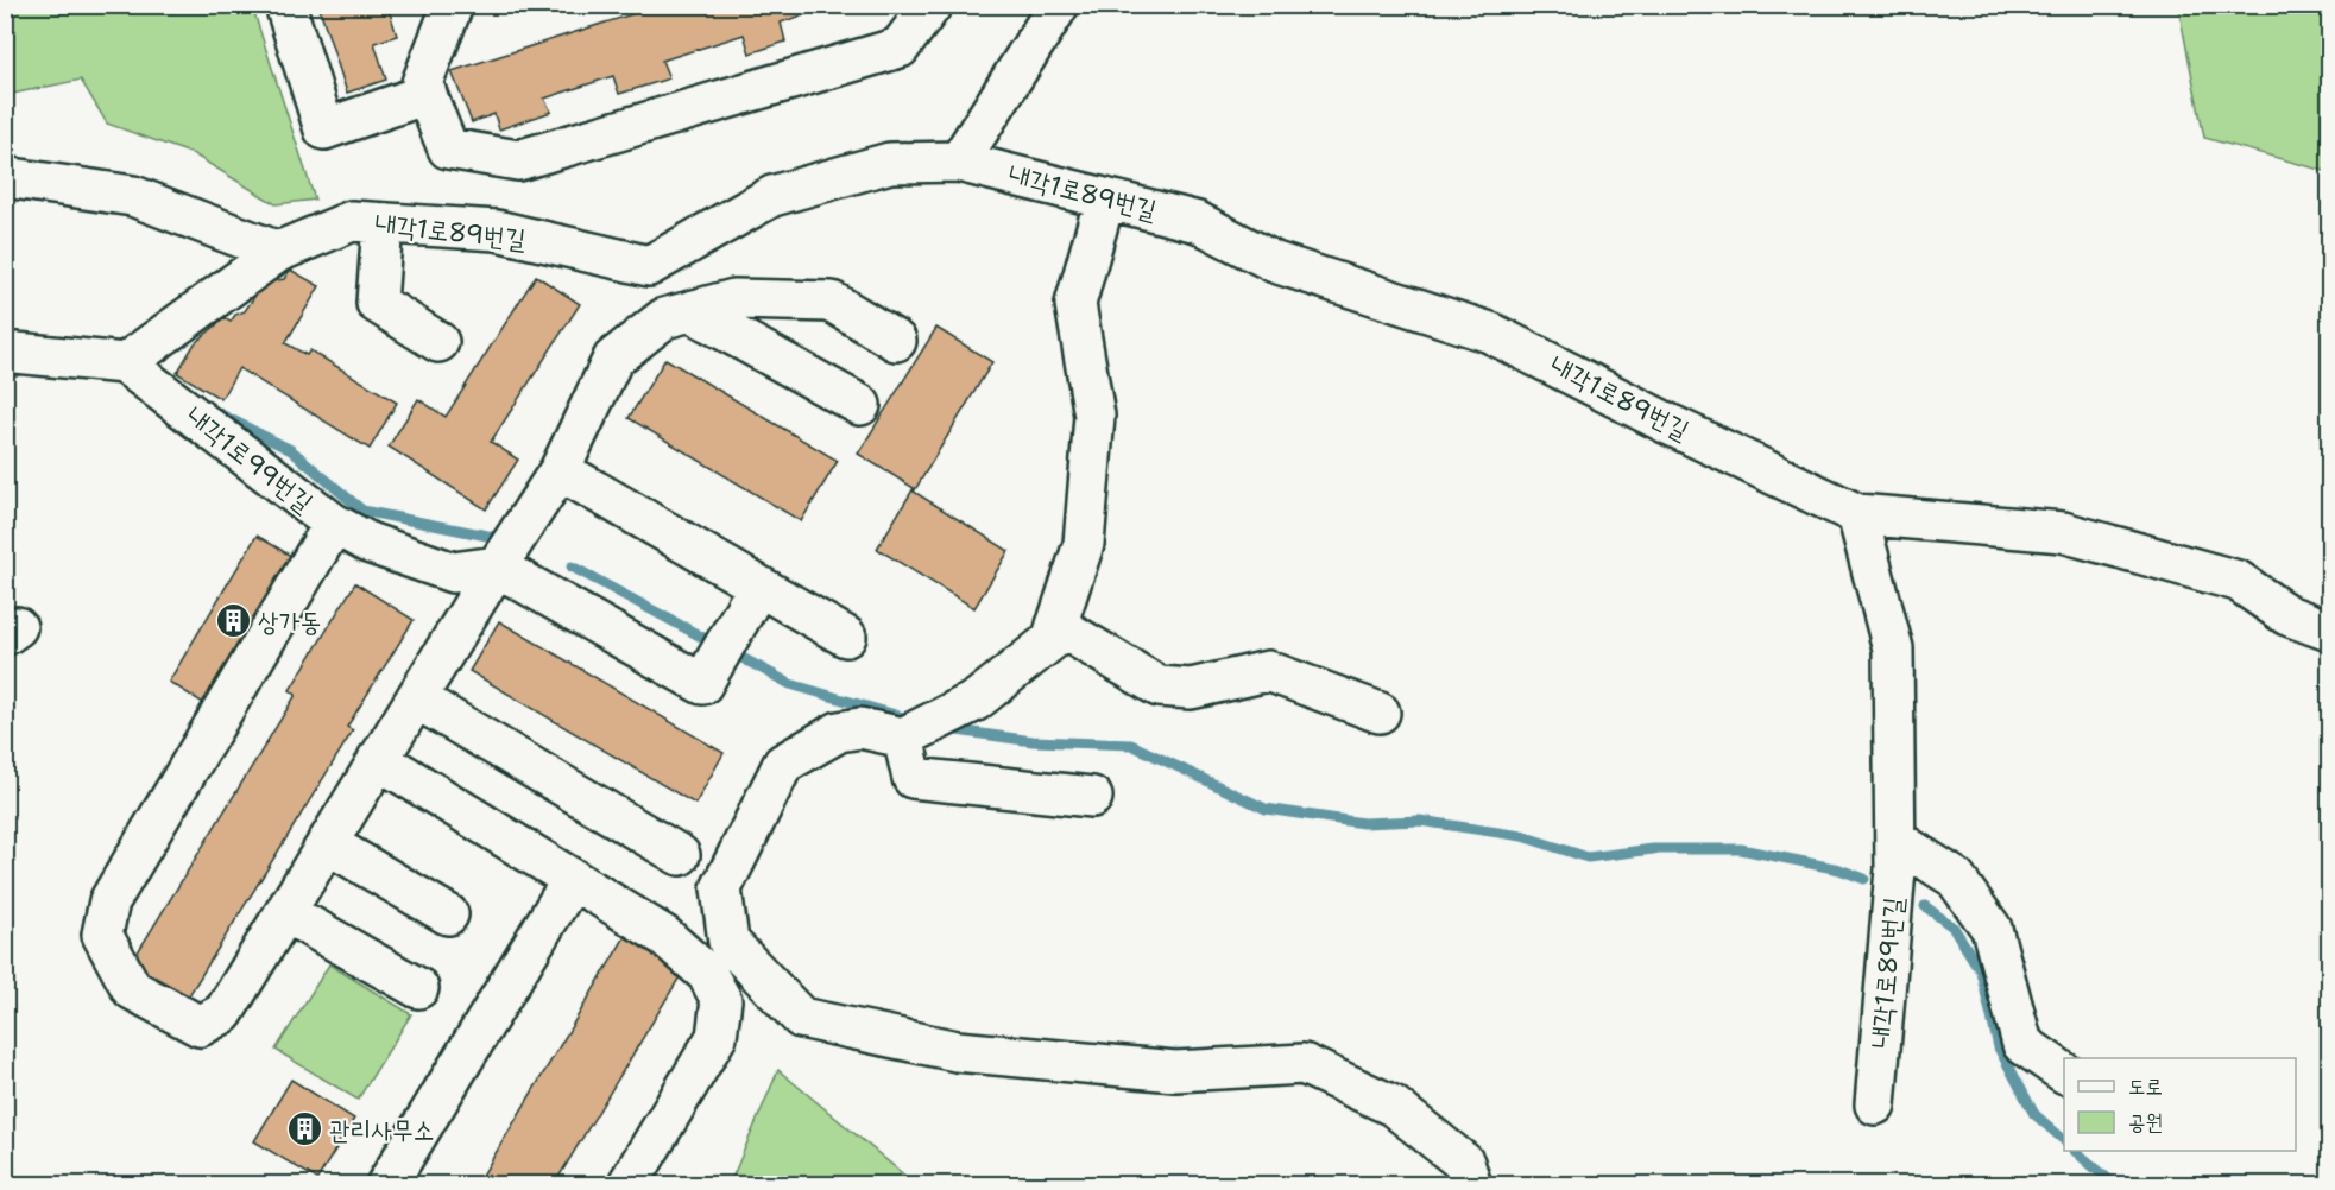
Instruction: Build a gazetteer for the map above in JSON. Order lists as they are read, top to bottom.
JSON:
{
  "streets": {
    "street": ["내각1로89번길", "내각1로99번길"]
  },
  "crossings": [
    ["내각1로89번길", "내각1로99번길"]
  ],
  "places": {
    "building": ["상가동", "관리사무소"]
  },
  "legend": ["도로", "공원"]
}
